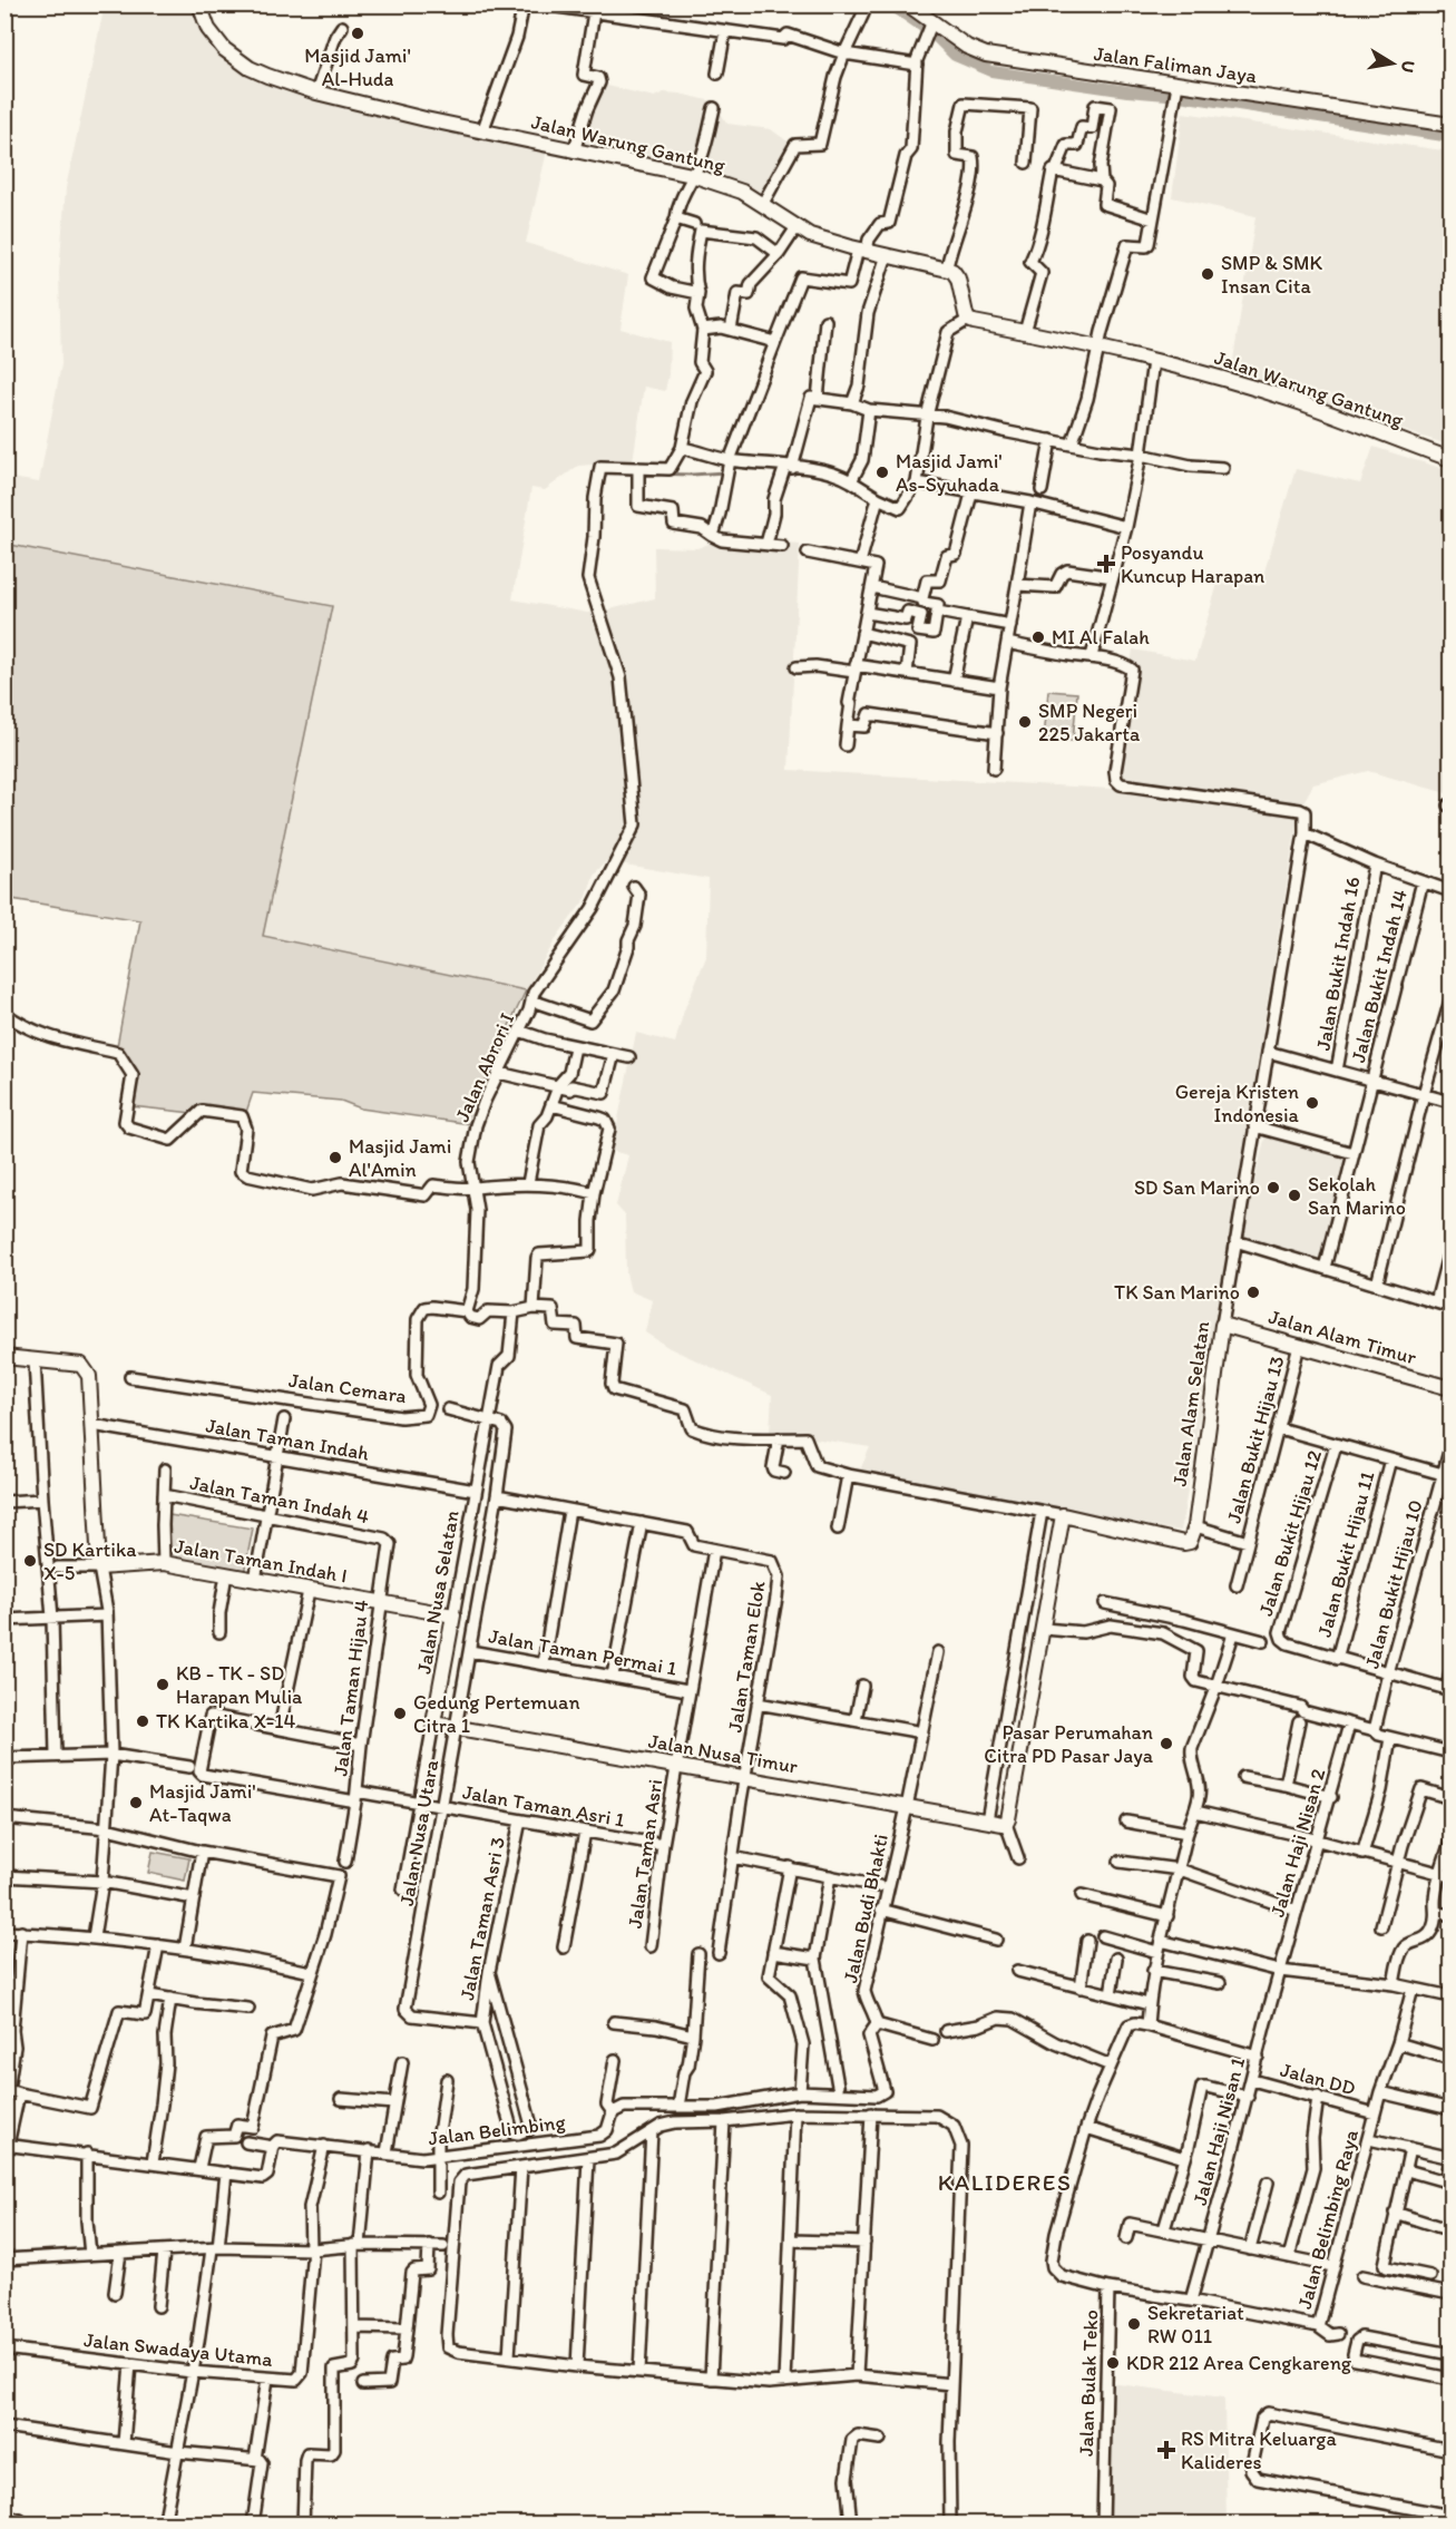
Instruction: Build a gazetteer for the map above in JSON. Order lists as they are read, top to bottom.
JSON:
{
  "streets": {
    "street": [
      "Jalan Faliman Jaya",
      "Jalan Warung Gantung",
      "Jalan Bukit Indah 16",
      "Jalan Bukit Indah 14",
      "Jalan Abrori I",
      "Jalan Alam Timur",
      "Jalan Cemara",
      "Jalan Alam Selatan",
      "Jalan Taman Indah",
      "Jalan Bukit Hijau 13",
      "Jalan Taman Indah 4",
      "Jalan Bukit Hijau 12",
      "Jalan Bukit Hijau 11",
      "Jalan Taman Indah I",
      "Jalan Bukit Hijau 10",
      "Jalan Nusa Selatan",
      "Jalan Taman Permai 1",
      "Jalan Taman Elok",
      "Jalan Taman Hijau 4",
      "Jalan Nusa Timur",
      "Jalan Taman Asri 1",
      "Jalan Nusa Utara",
      "Jalan Haji Nisan 2",
      "Jalan Taman Asri",
      "Jalan Budi Bhakti",
      "Jalan Taman Asri 3",
      "Jalan DD",
      "Jalan Belimbing",
      "Jalan Haji Nisan 1",
      "Jalan Belimbing Raya",
      "Jalan Swadaya Utama",
      "Jalan Bulak Teko"
    ]
  },
  "crossings": [
    ["Jalan Alam Timur", "Jalan Alam Selatan"],
    ["Jalan Alam Timur", "Jalan Bukit Hijau 13"],
    ["Jalan Alam Selatan", "Jalan Bukit Hijau 13"],
    ["Jalan Taman Indah", "Jalan Nusa Selatan"],
    ["Jalan Taman Indah 4", "Jalan Taman Hijau 4"],
    ["Jalan Bukit Hijau 12", "Jalan Bukit Hijau 11"],
    ["Jalan Taman Indah I", "Jalan Nusa Selatan"],
    ["Jalan Taman Indah I", "Jalan Taman Hijau 4"],
    ["Jalan Nusa Selatan", "Jalan Nusa Timur"],
    ["Jalan Nusa Selatan", "Jalan Taman Asri 1"],
    ["Jalan Nusa Selatan", "Jalan Nusa Utara"],
    ["Jalan Taman Permai 1", "Jalan Nusa Utara"],
    ["Jalan Taman Permai 1", "Jalan Taman Asri"],
    ["Jalan Taman Elok", "Jalan Nusa Timur"],
    ["Jalan Taman Elok", "Jalan Taman Asri"],
    ["Jalan Taman Hijau 4", "Jalan Taman Asri 1"],
    ["Jalan Nusa Timur", "Jalan Nusa Utara"],
    ["Jalan Nusa Timur", "Jalan Taman Asri"],
    ["Jalan Nusa Timur", "Jalan Budi Bhakti"],
    ["Jalan Taman Asri 1", "Jalan Nusa Utara"],
    ["Jalan Taman Asri 1", "Jalan Taman Asri"],
    ["Jalan Taman Asri 1", "Jalan Taman Asri 3"],
    ["Jalan Nusa Utara", "Jalan Taman Asri 3"],
    ["Jalan Haji Nisan 2", "Jalan Haji Nisan 1"],
    ["Jalan DD", "Jalan Haji Nisan 1"],
    ["Jalan DD", "Jalan Belimbing Raya"],
    ["Jalan Haji Nisan 1", "Jalan Belimbing Raya"],
    ["Jalan Belimbing Raya", "Jalan Bulak Teko"]
  ],
  "districts": ["KALIDERES"],
  "places": {
    "other": [
      "Masjid Jami' Al-Huda",
      "SMP & SMK Insan Cita",
      "Masjid Jami' As-Syuhada",
      "MI Al Falah",
      "SMP Negeri 225 Jakarta",
      "Gereja Kristen Indonesia",
      "Masjid Jami Al'Amin",
      "SD San Marino",
      "Sekolah San Marino",
      "TK San Marino",
      "SD Kartika X-5",
      "KB - TK - SD Harapan Mulia",
      "Gedung Pertemuan Citra 1",
      "TK Kartika X-14",
      "Pasar Perumahan Citra PD Pasar Jaya",
      "Masjid Jami' At-Taqwa",
      "Sekretariat RW 011",
      "KDR 212 Area Cengkareng"
    ],
    "health": ["Posyandu Kuncup Harapan", "RS Mitra Keluarga Kalideres"]
  },
  "north": "right"
}
